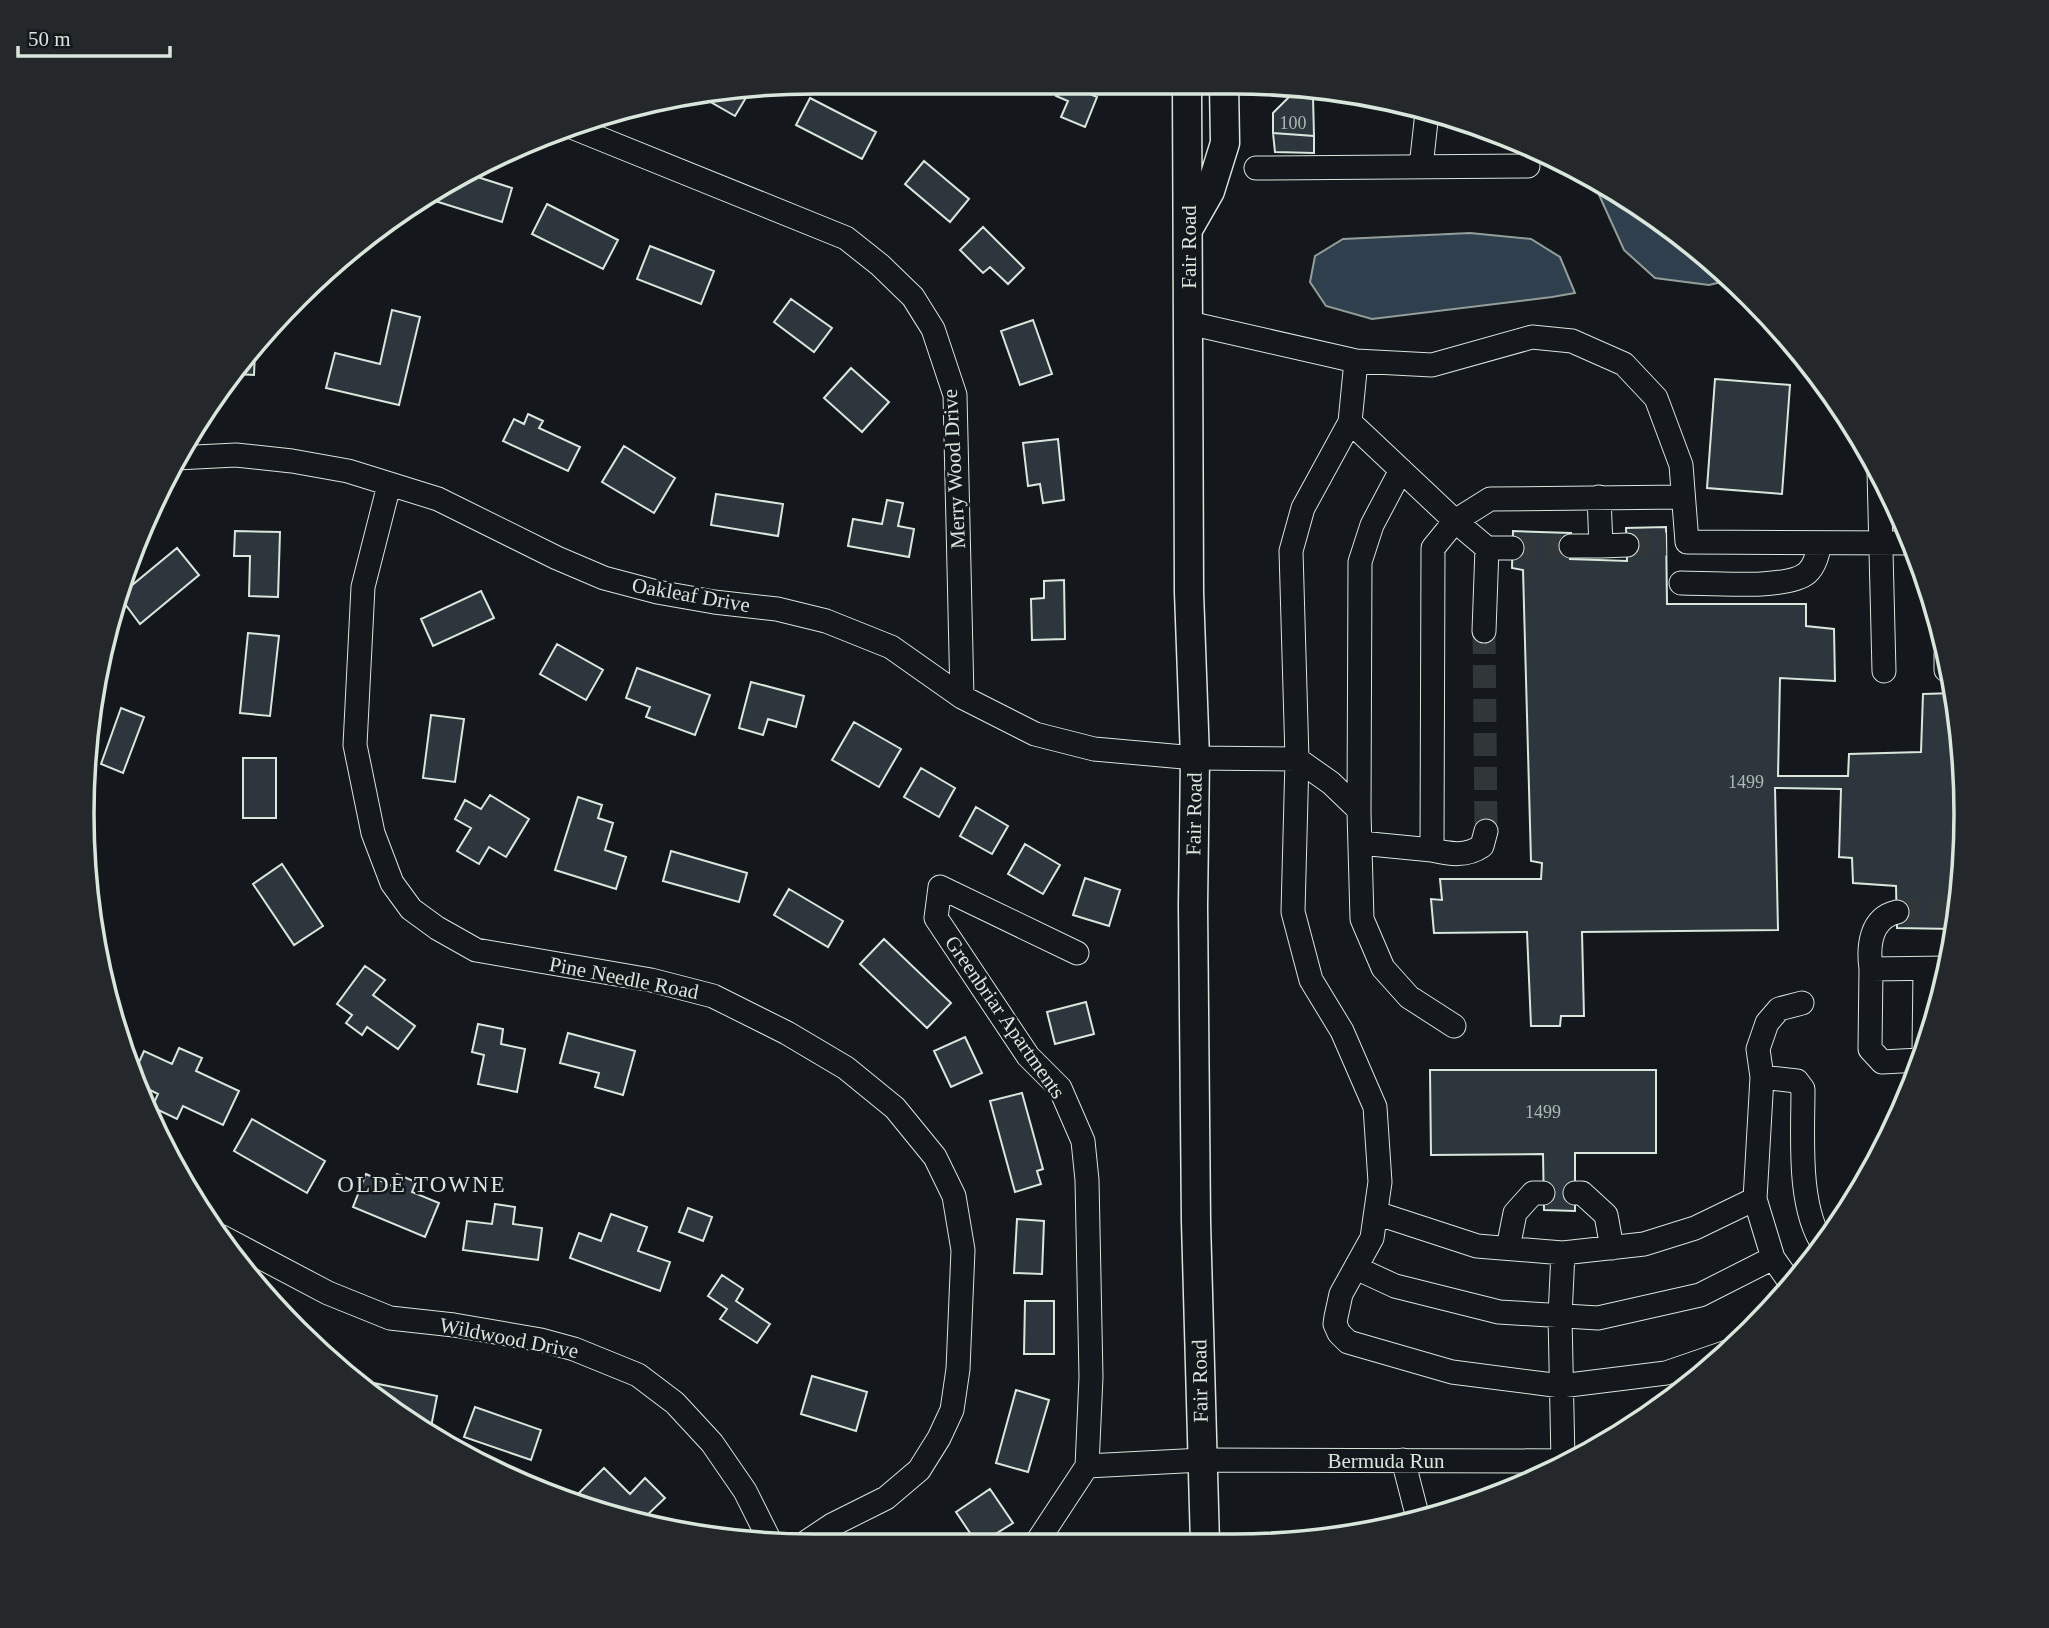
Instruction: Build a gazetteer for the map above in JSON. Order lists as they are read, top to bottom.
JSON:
{
  "streets": {
    "main road": ["Fair Road"],
    "street": [
      "Merry Wood Drive",
      "Oakleaf Drive",
      "Pine Needle Road",
      "Greenbriar Apartments",
      "Wildwood Drive",
      "Bermuda Run"
    ]
  },
  "crossings": [
    ["Fair Road", "Oakleaf Drive"],
    ["Fair Road", "Bermuda Run"],
    ["Merry Wood Drive", "Oakleaf Drive"],
    ["Oakleaf Drive", "Pine Needle Road"],
    ["Greenbriar Apartments", "Bermuda Run"]
  ],
  "districts": ["OLDE TOWNE"],
  "house_numbers": ["100", "1499", "1499"],
  "scale_bar": "50 m"
}
